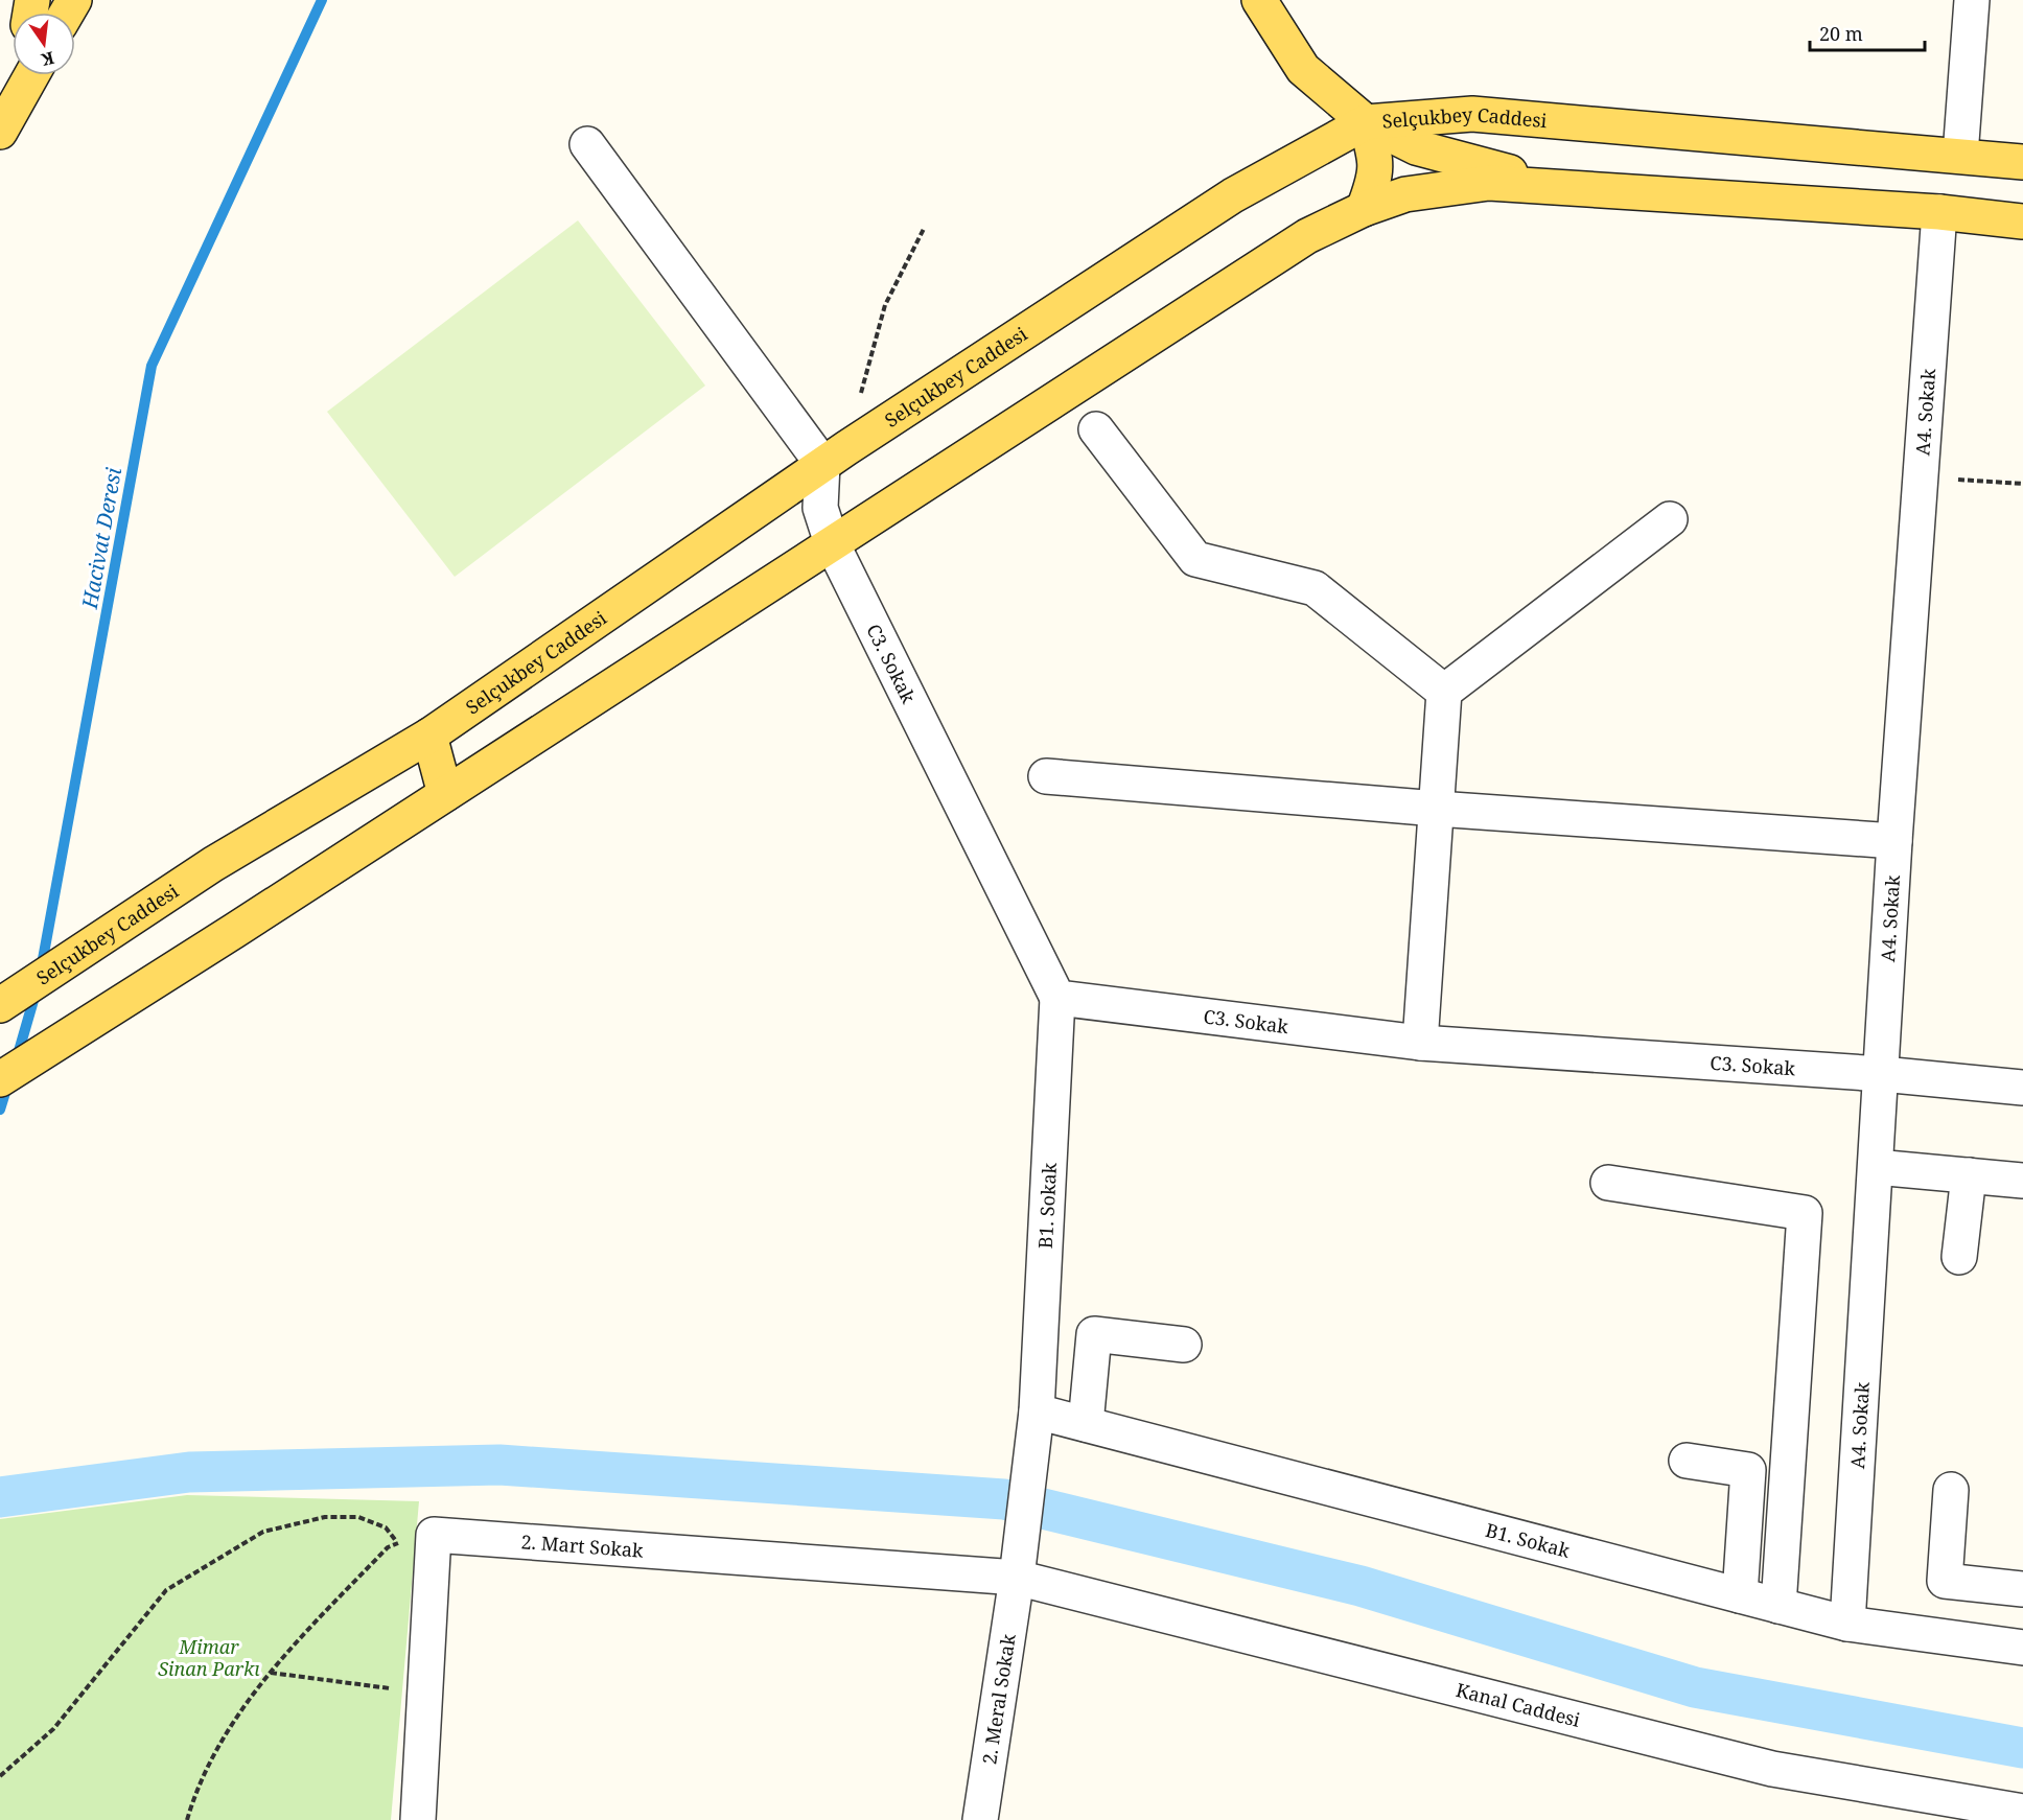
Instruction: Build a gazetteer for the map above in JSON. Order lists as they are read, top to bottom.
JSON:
{
  "streets": {
    "main road": ["Selçukbey Caddesi"],
    "street": [
      "A4. Sokak",
      "C3. Sokak",
      "B1. Sokak",
      "2. Mart Sokak",
      "2. Meral Sokak",
      "Kanal Caddesi"
    ]
  },
  "crossings": [
    ["Selçukbey Caddesi", "C3. Sokak"],
    ["A4. Sokak", "C3. Sokak"],
    ["A4. Sokak", "B1. Sokak"],
    ["C3. Sokak", "B1. Sokak"],
    ["B1. Sokak", "2. Mart Sokak"],
    ["B1. Sokak", "2. Meral Sokak"],
    ["B1. Sokak", "Kanal Caddesi"],
    ["2. Mart Sokak", "2. Meral Sokak"],
    ["2. Mart Sokak", "Kanal Caddesi"],
    ["2. Meral Sokak", "Kanal Caddesi"]
  ],
  "water": ["Hacivat Deresi"],
  "parks": ["Mimar Sinan Parkı"],
  "scale_bar": "20 m",
  "north": "bottom"
}
